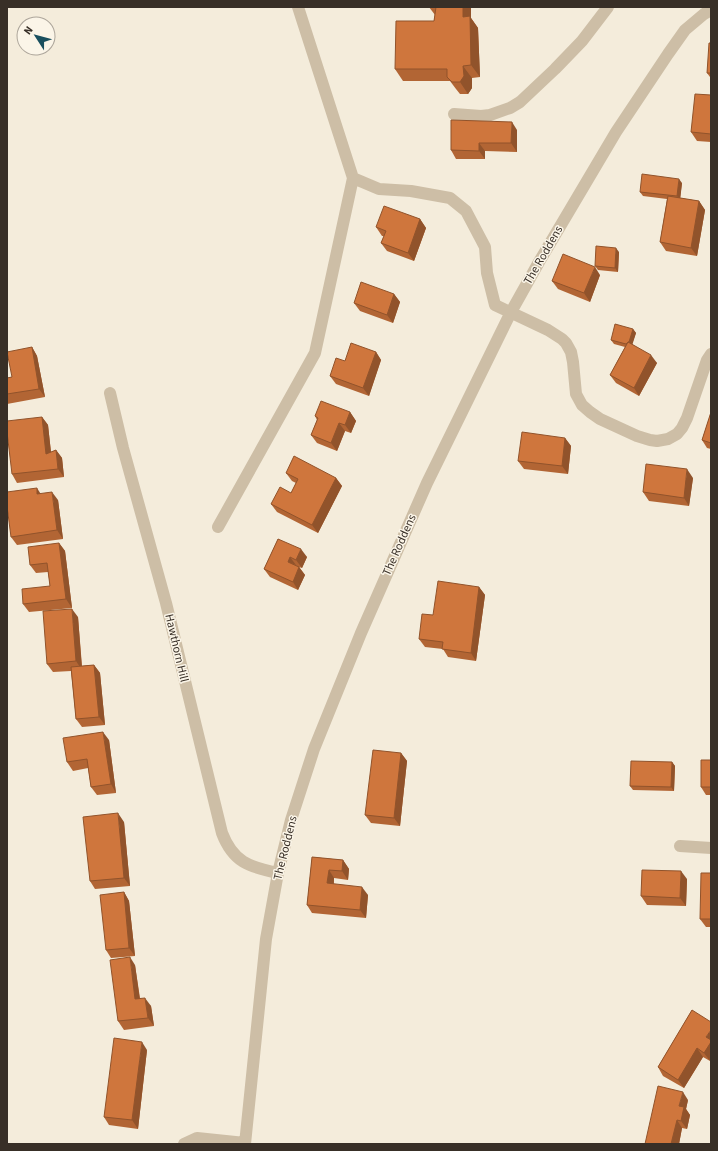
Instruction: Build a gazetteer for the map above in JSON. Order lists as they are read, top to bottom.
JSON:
{
  "streets": {
    "street": ["The Roddens", "Hawthorn Hill"]
  },
  "crossings": [
    ["The Roddens", "Hawthorn Hill"]
  ],
  "north": "top left"
}
